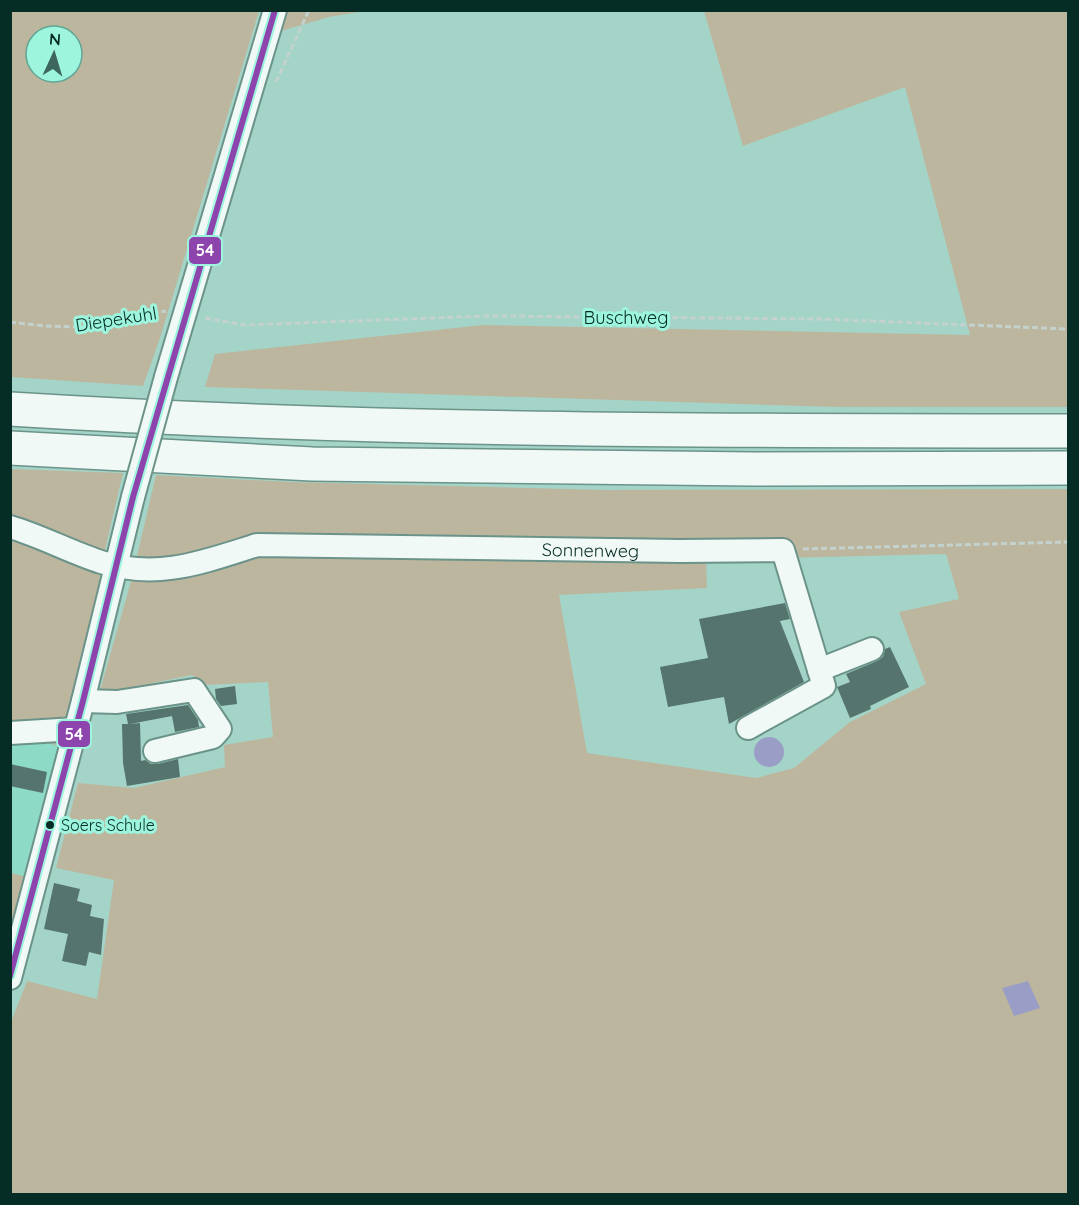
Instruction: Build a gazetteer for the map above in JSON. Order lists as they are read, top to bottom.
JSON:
{
  "streets": {
    "street": ["Sonnenweg"],
    "path": ["Buschweg", "Diepekuhl"]
  },
  "crossings": [
    ["Buschweg", "Diepekuhl"]
  ],
  "places": ["Soers Schule"],
  "lines": ["transit line 54"],
  "north": "top"
}
